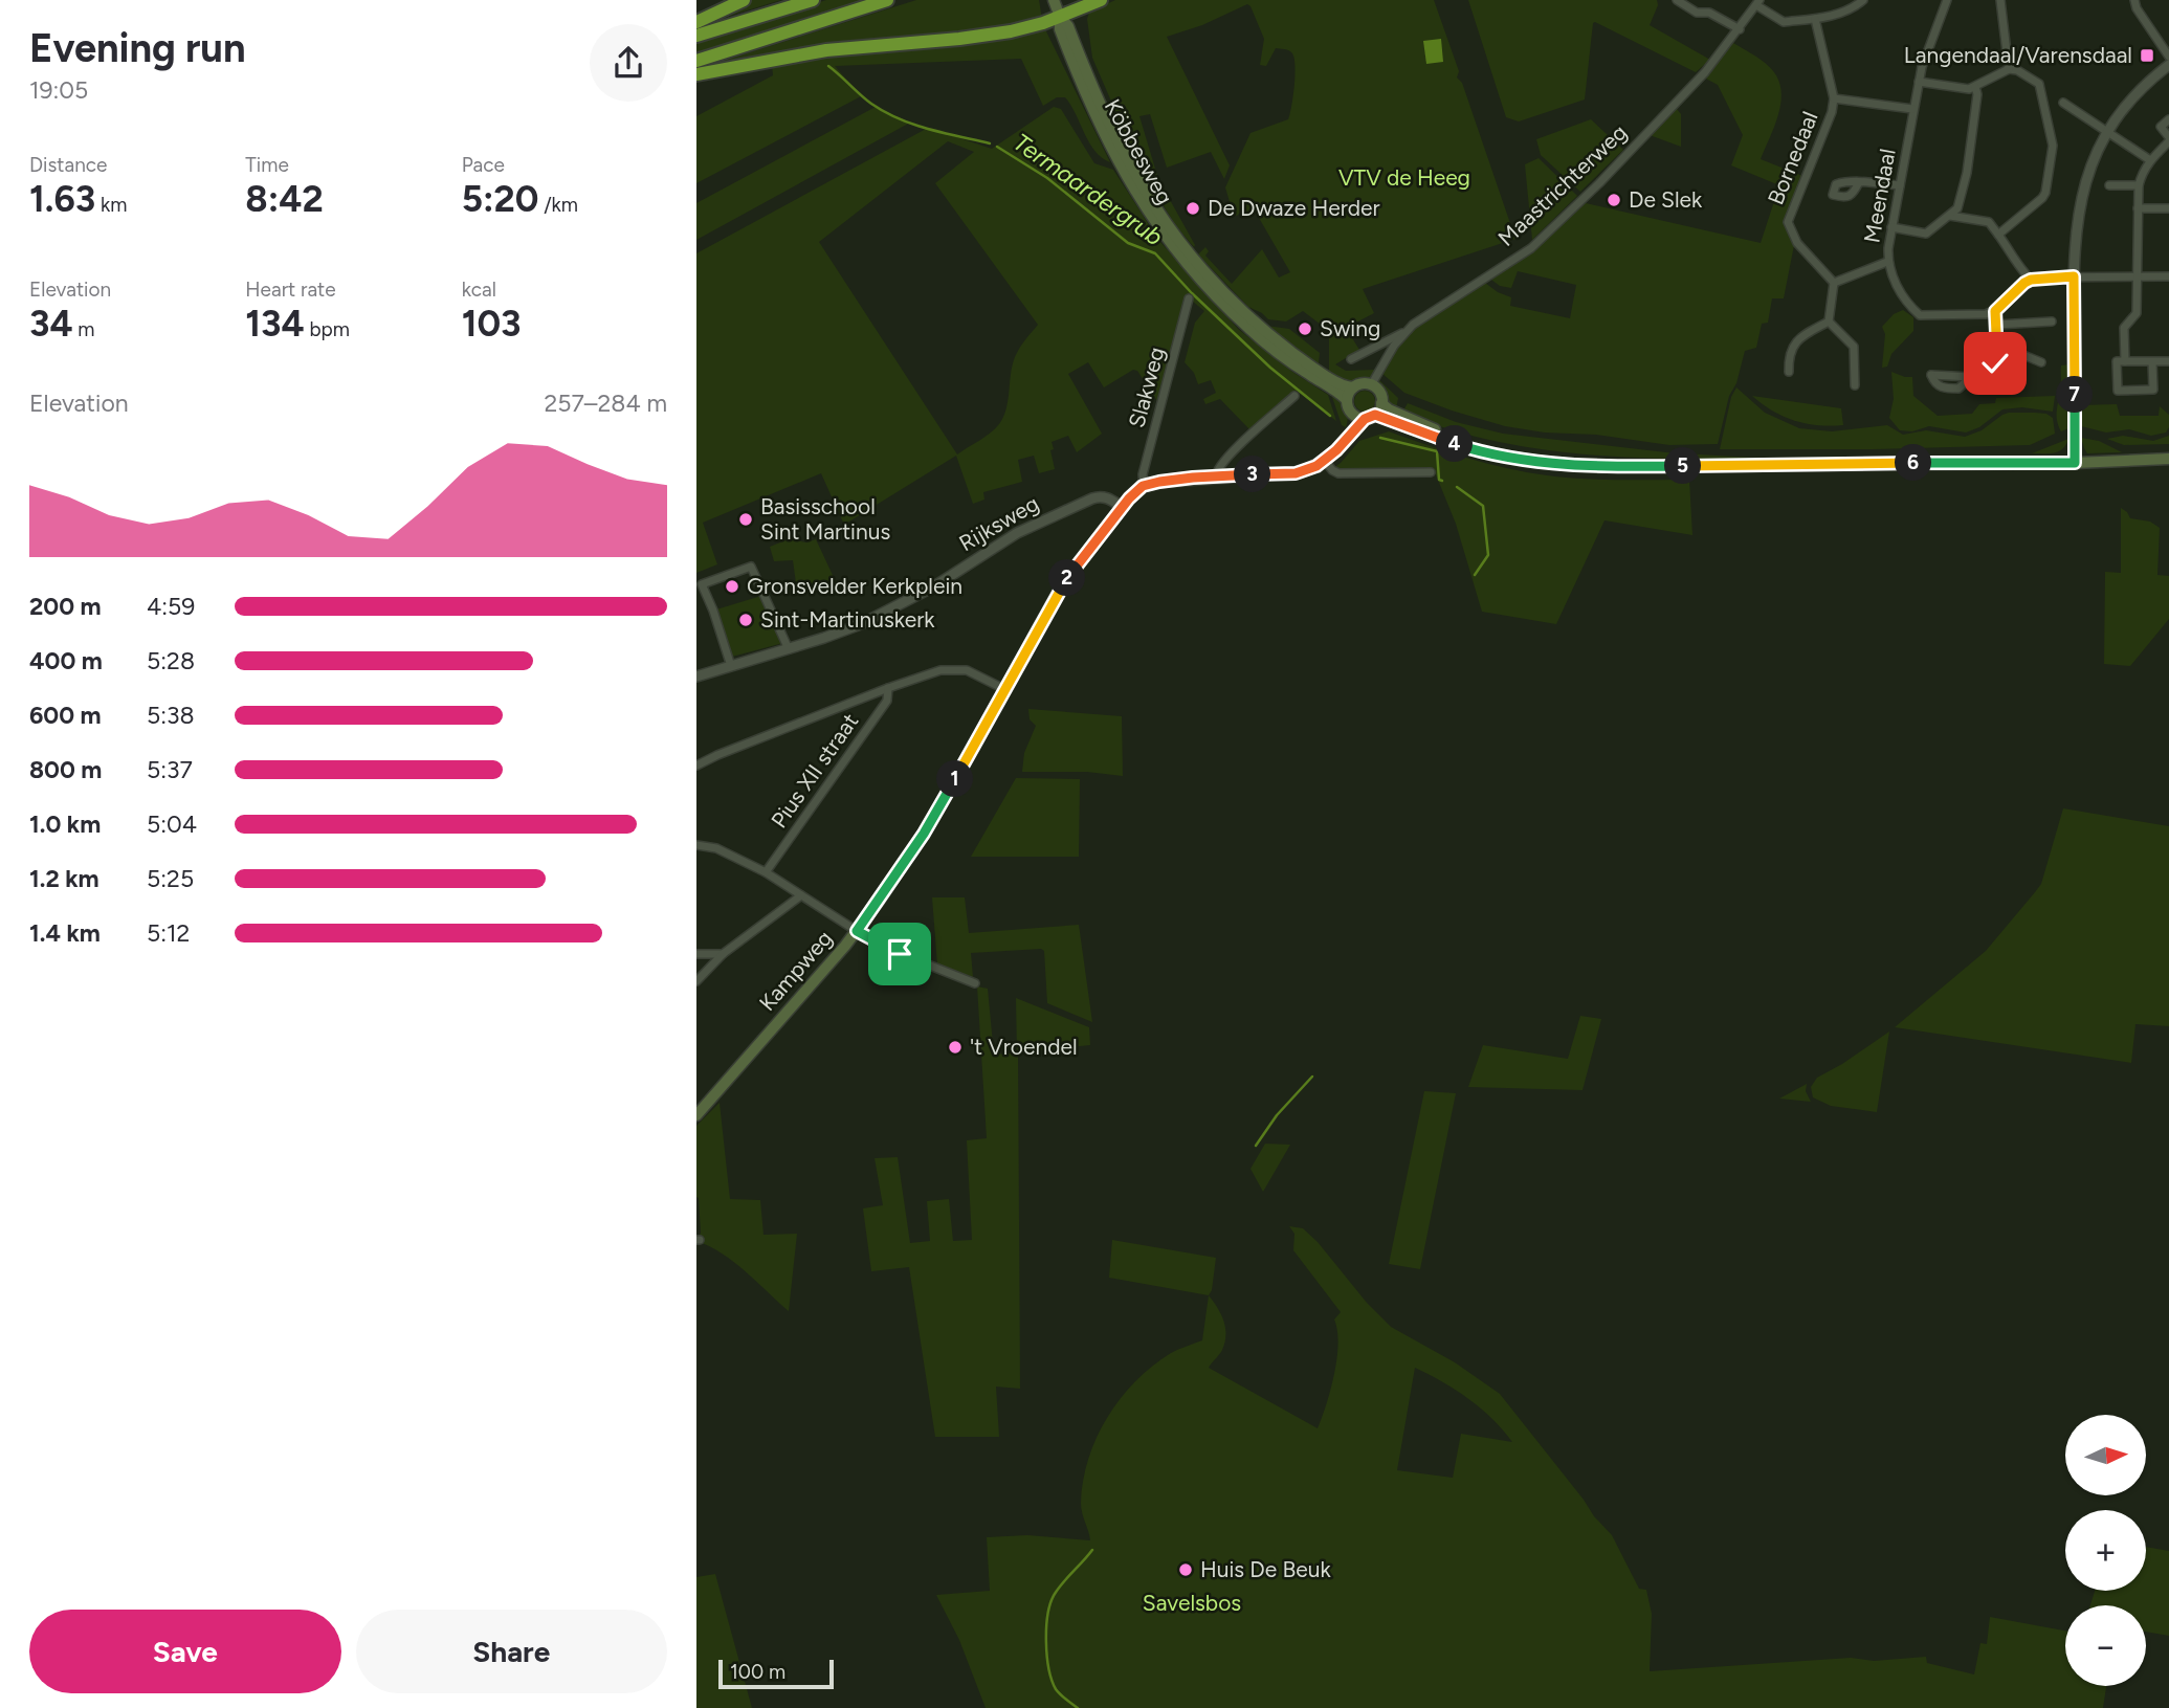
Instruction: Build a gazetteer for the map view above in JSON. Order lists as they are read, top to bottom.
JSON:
{
  "streets": {
    "main road": ["Köbbesweg", "Kampweg"],
    "street": [
      "Bornedaal",
      "Maastrichterweg",
      "Meendaal",
      "Slakweg",
      "Rijksweg",
      "Pius XII straat"
    ]
  },
  "crossings": [
    ["Köbbesweg", "Maastrichterweg"],
    ["Rijksweg", "Kampweg"]
  ],
  "water": ["Termaardergrub"],
  "parks": ["VTV de Heeg", "Savelsbos"],
  "places": {
    "transit": ["Langendaal/Varensdaal"],
    "other": [
      "De Slek",
      "De Dwaze Herder",
      "Swing",
      "Basisschool Sint Martinus",
      "Gronsvelder Kerkplein",
      "Sint-Martinuskerk",
      "'t Vroendel",
      "Huis De Beuk"
    ]
  },
  "scale_bar": "100 m",
  "north": "right",
  "page": {
    "heading": ["Evening run", "19:05"],
    "stats": [
      ["Distance", "1.63 km"],
      ["Time", "8:42"],
      ["Pace", "5:20 /km"],
      ["Elevation", "34 m"],
      ["Heart rate", "134 bpm"],
      ["kcal", "103"]
    ],
    "chart": ["Elevation", "257–284 m"],
    "pins": [
      "7",
      "4",
      "6",
      "5",
      "3",
      "2",
      "1"
    ],
    "list": [
      {
        "name": "200 m",
        "note": "4:59"
      },
      {
        "name": "400 m",
        "note": "5:28"
      },
      {
        "name": "600 m",
        "note": "5:38"
      },
      {
        "name": "800 m",
        "note": "5:37"
      },
      {
        "name": "1.0 km",
        "note": "5:04"
      },
      {
        "name": "1.2 km",
        "note": "5:25"
      },
      {
        "name": "1.4 km",
        "note": "5:12"
      }
    ],
    "map_buttons": ["+", "−"],
    "buttons": ["Save", "Share"],
    "scale": "100 m"
  }
}
